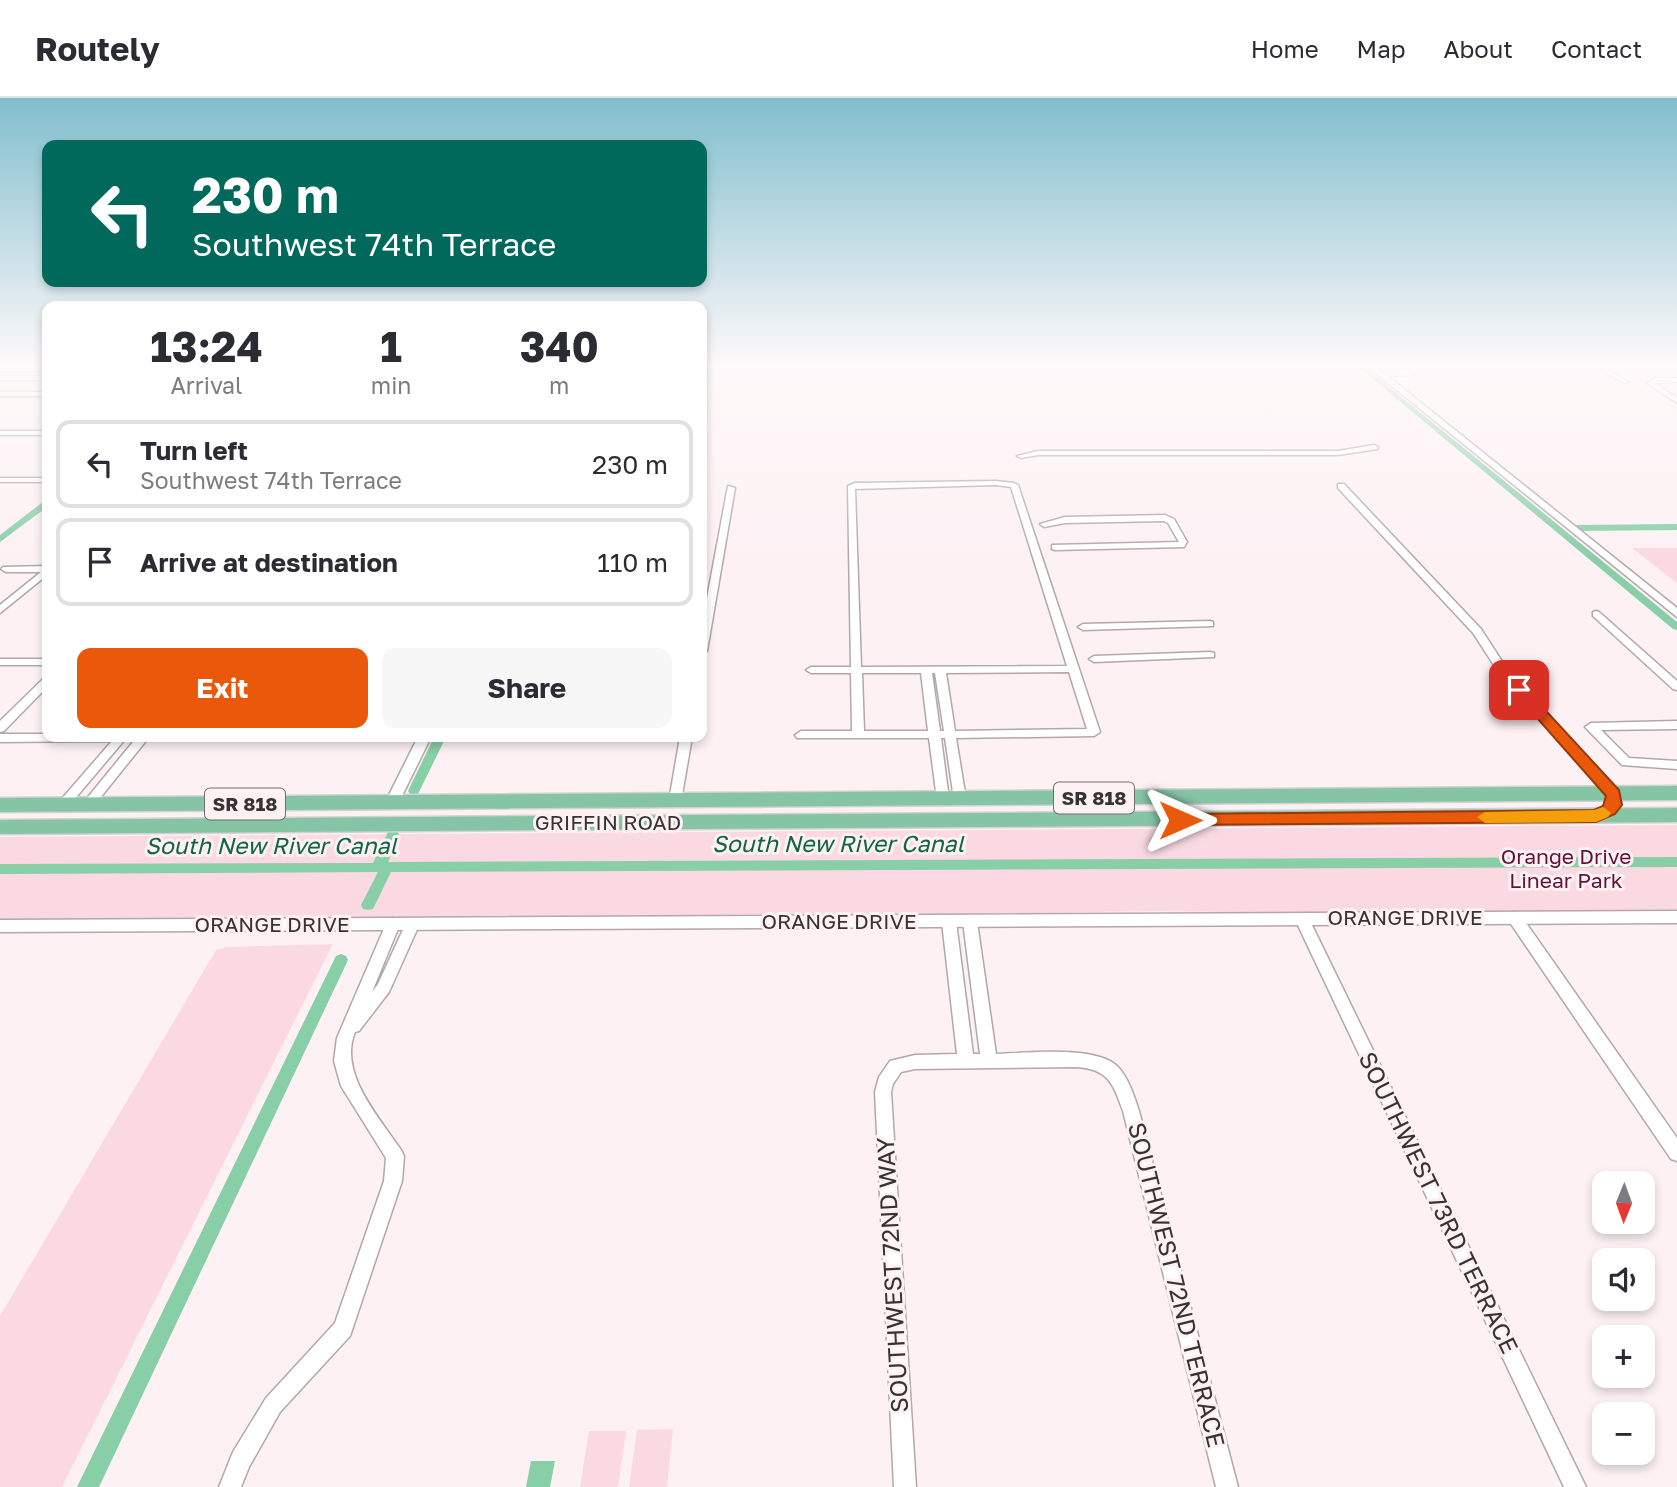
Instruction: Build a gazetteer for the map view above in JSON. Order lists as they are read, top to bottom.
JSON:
{
  "streets": {
    "main road": ["SR 818", "GRIFFIN ROAD"],
    "street": [
      "ORANGE DRIVE",
      "SOUTHWEST 73RD TERRACE",
      "SOUTHWEST 72ND WAY",
      "SOUTHWEST 72ND TERRACE"
    ]
  },
  "crossings": [
    ["ORANGE DRIVE", "SOUTHWEST 73RD TERRACE"]
  ],
  "water": ["South New River Canal"],
  "parks": ["Orange Drive Linear Park"],
  "north": "bottom",
  "page": {
    "header": "Routely",
    "nav": [
      "Home",
      "Map",
      "About",
      "Contact"
    ],
    "turn": ["230 m", "Southwest 74th Terrace"],
    "eta": [
      "13:24",
      "Arrival",
      "1",
      "min",
      "340",
      "m"
    ],
    "list": [
      {
        "name": "Turn left",
        "note": "Southwest 74th Terrace",
        "value": "230 m"
      },
      {
        "name": "Arrive at destination",
        "value": "110 m"
      }
    ],
    "buttons": ["Exit", "Share"],
    "map_buttons": ["+", "−"]
  }
}
